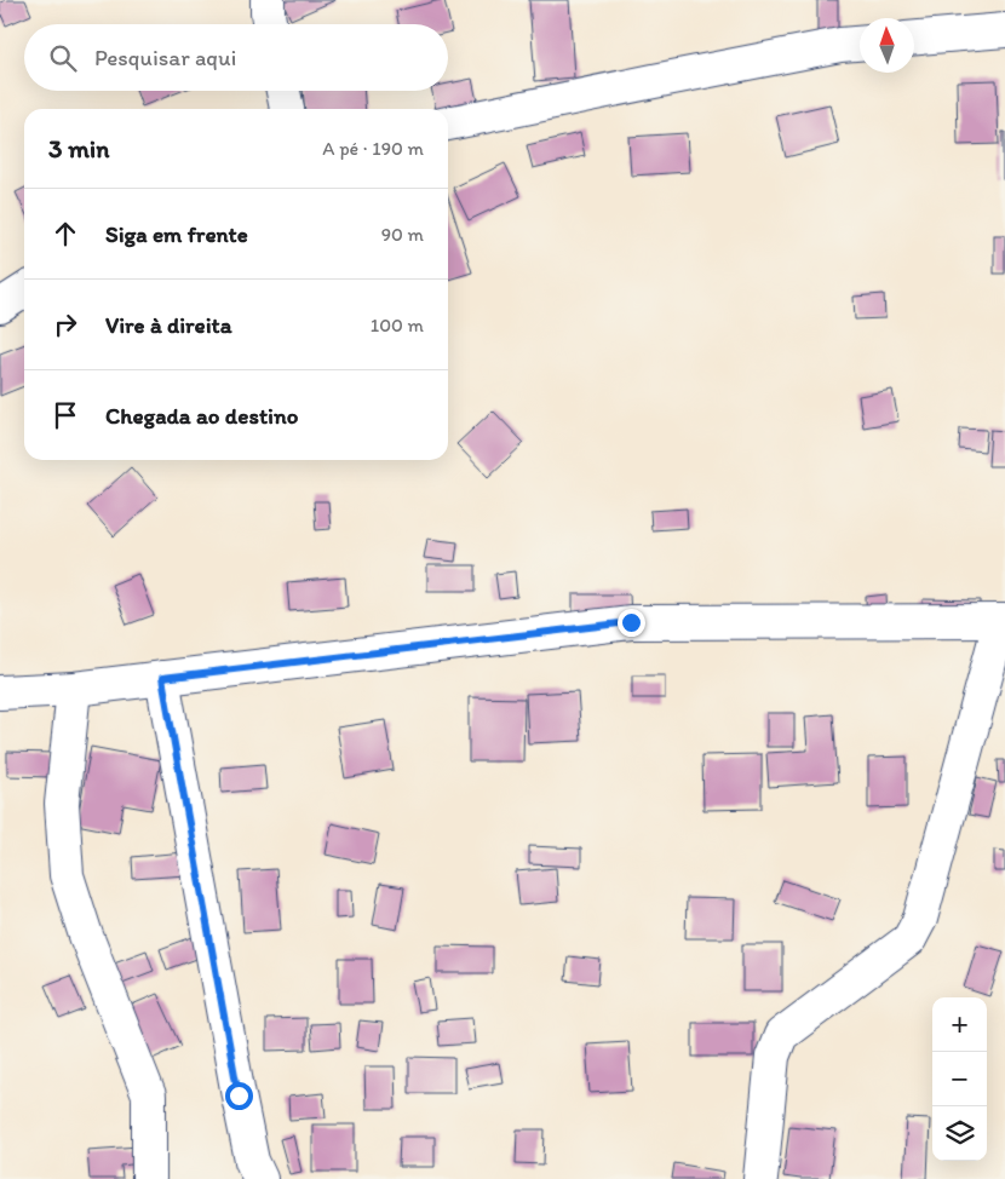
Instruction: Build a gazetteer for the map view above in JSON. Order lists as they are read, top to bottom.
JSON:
{
  "north": "top",
  "page": {
    "search": "Pesquisar aqui",
    "heading": ["3 min", "A pé · 190 m"],
    "list": [
      ["Siga em frente", "90 m"],
      ["Vire à direita", "100 m"],
      "Chegada ao destino"
    ],
    "map_buttons": ["+", "−"]
  }
}
